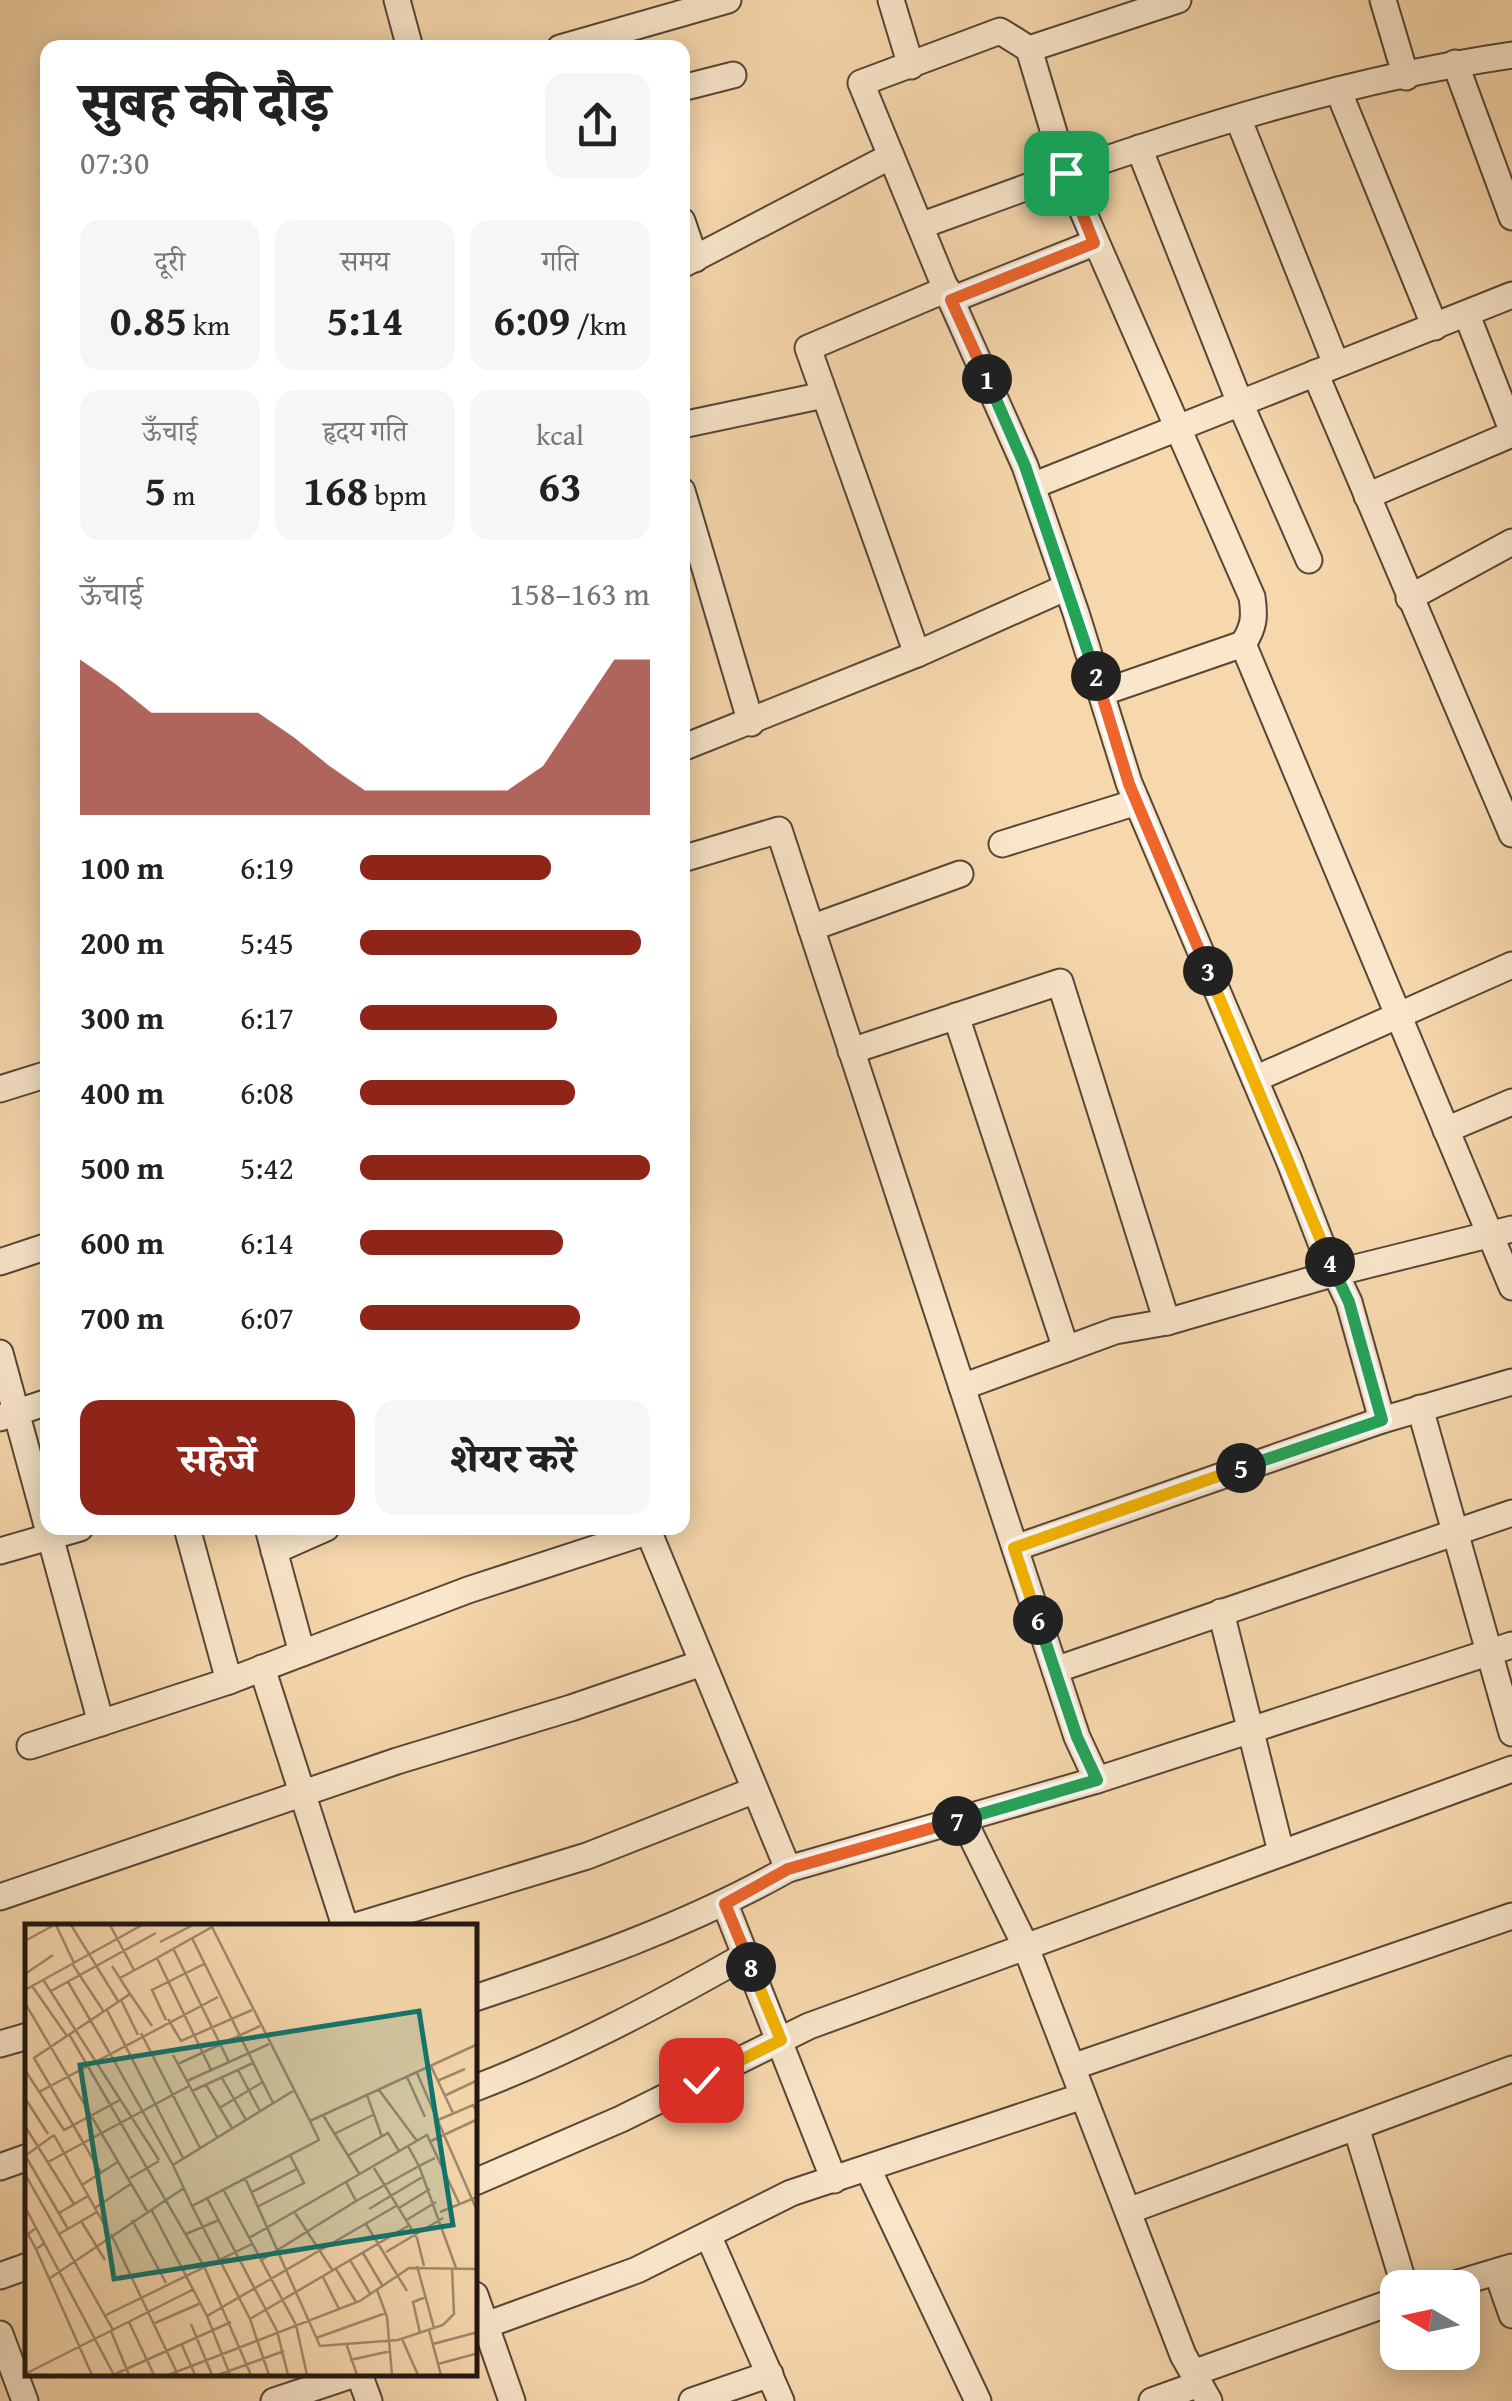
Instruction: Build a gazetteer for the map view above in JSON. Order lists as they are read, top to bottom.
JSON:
{
  "north": "left",
  "page": {
    "heading": ["सुबह की दौड़", "07:30"],
    "stats": [
      ["दूरी", "0.85 km"],
      ["समय", "5:14"],
      ["गति", "6:09 /km"],
      ["ऊँचाई", "5 m"],
      ["हृदय गति", "168 bpm"],
      ["kcal", "63"]
    ],
    "pins": [
      "1",
      "2",
      "3",
      "4",
      "5",
      "6",
      "7",
      "8"
    ],
    "chart": ["ऊँचाई", "158–163 m"],
    "list": [
      {
        "name": "100 m",
        "note": "6:19"
      },
      {
        "name": "200 m",
        "note": "5:45"
      },
      {
        "name": "300 m",
        "note": "6:17"
      },
      {
        "name": "400 m",
        "note": "6:08"
      },
      {
        "name": "500 m",
        "note": "5:42"
      },
      {
        "name": "600 m",
        "note": "6:14"
      },
      {
        "name": "700 m",
        "note": "6:07"
      }
    ],
    "buttons": ["सहेजें", "शेयर करें"]
  }
}
